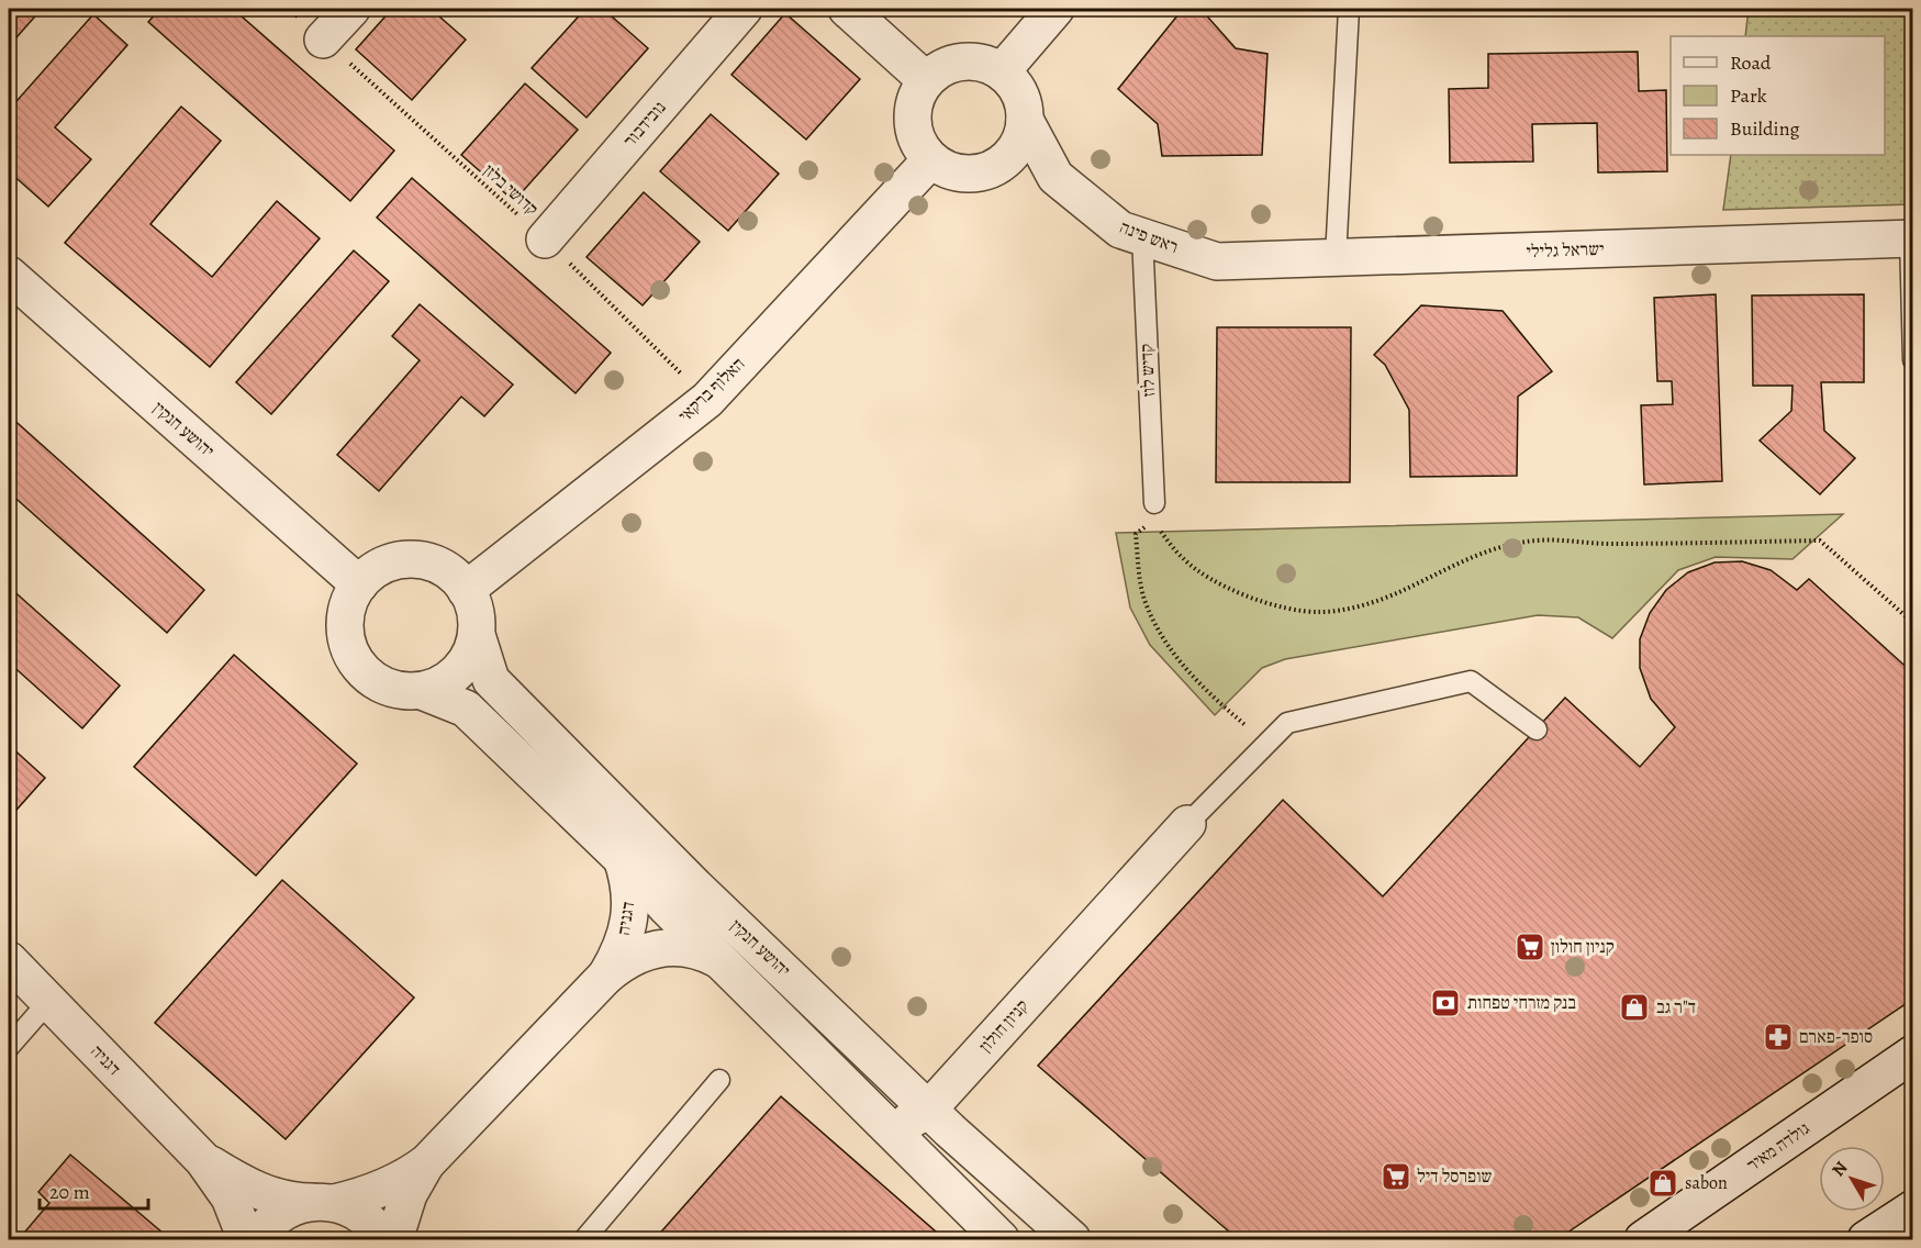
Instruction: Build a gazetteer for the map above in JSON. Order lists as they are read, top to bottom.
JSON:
{
  "streets": {
    "street": [
      "נובידבור",
      "ראש פינה",
      "ישראל גלילי",
      "האלוף ברקאי",
      "יהושע חנקין",
      "דגניה",
      "קניון חולון",
      "גולדה מאיר"
    ],
    "lane": ["קדיש לוז"],
    "path": ["קדושי בלזן"]
  },
  "crossings": [
    ["נובידבור", "קדושי בלזן"],
    ["קדושי בלזן", "האלוף ברקאי"],
    ["ראש פינה", "ישראל גלילי"],
    ["ראש פינה", "קדיש לוז"],
    ["ראש פינה", "האלוף ברקאי"],
    ["האלוף ברקאי", "יהושע חנקין"],
    ["יהושע חנקין", "דגניה"],
    ["יהושע חנקין", "קניון חולון"]
  ],
  "places": {
    "supermarket": ["קניון חולון", "שופרסל דיל"],
    "bank": ["בנק מזרחי טפחות"],
    "shop": ["ד\"ר גב", "sabon"],
    "pharmacy": ["סופר-פארם"]
  },
  "legend": ["Road", "Park", "Building"],
  "scale_bar": "20 m",
  "north": "top left"
}
